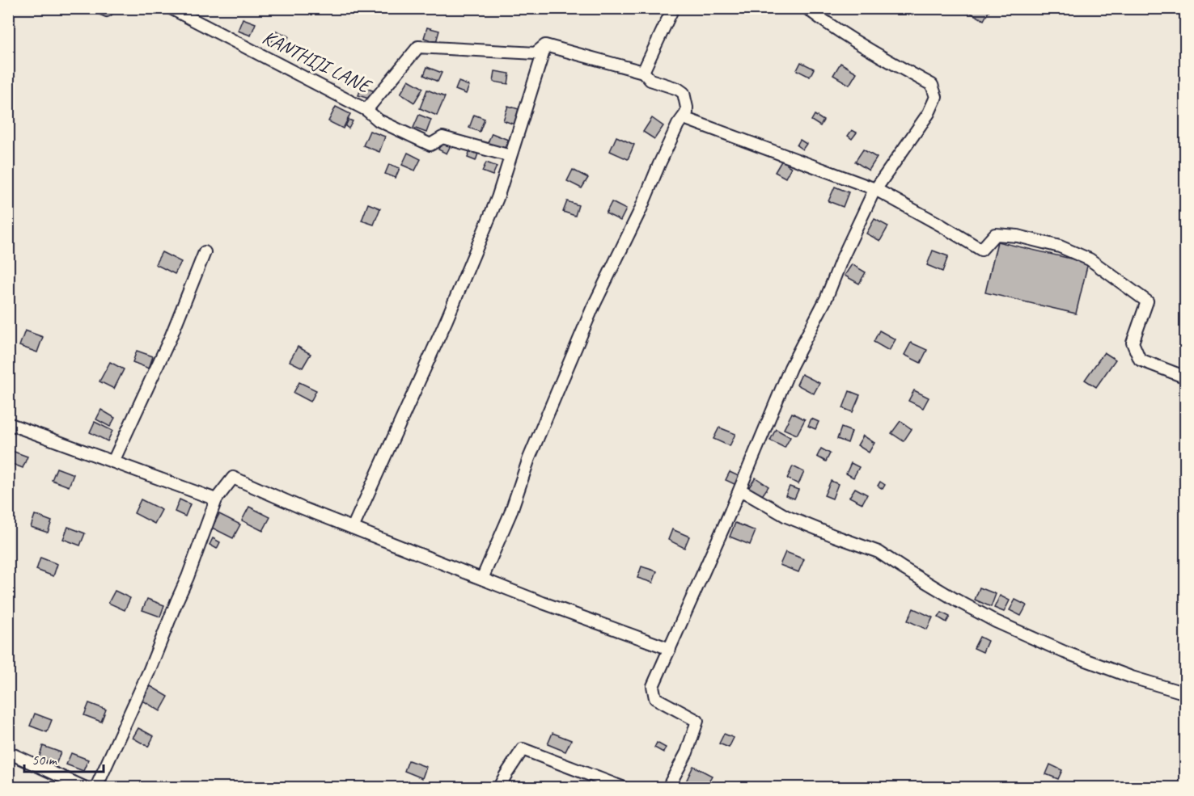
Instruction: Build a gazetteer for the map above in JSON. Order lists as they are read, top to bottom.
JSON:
{
  "streets": {
    "street": ["KANTHIJI LANE"]
  },
  "scale_bar": "50 m"
}
